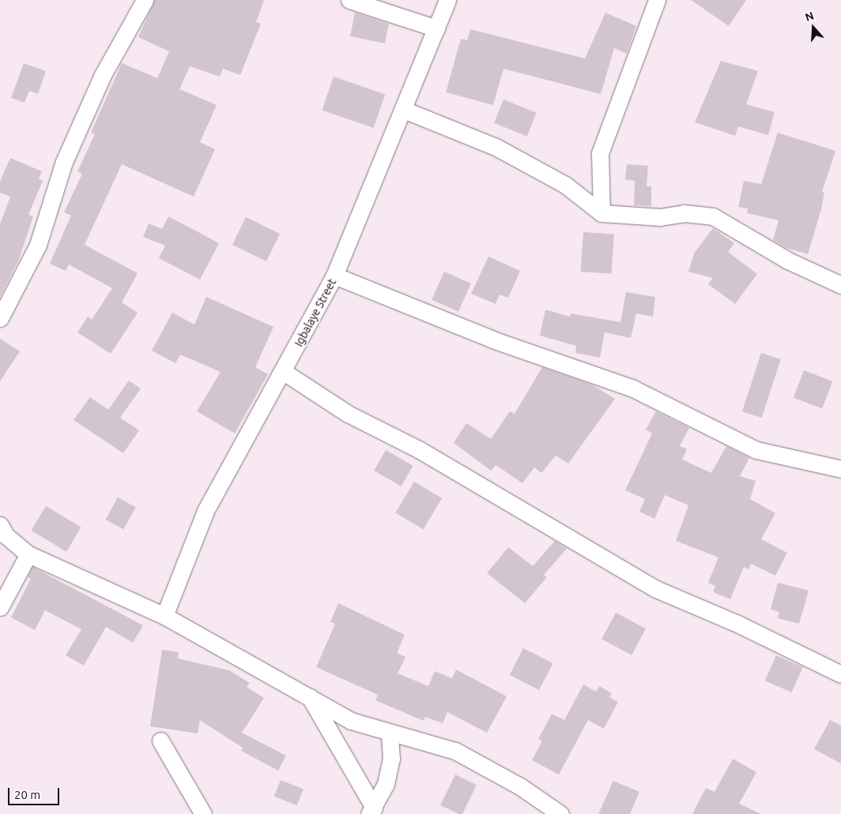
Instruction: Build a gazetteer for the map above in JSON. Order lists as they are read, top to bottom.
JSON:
{
  "streets": {
    "street": ["Igbalaye Street"]
  },
  "scale_bar": "20 m",
  "north": "top"
}
